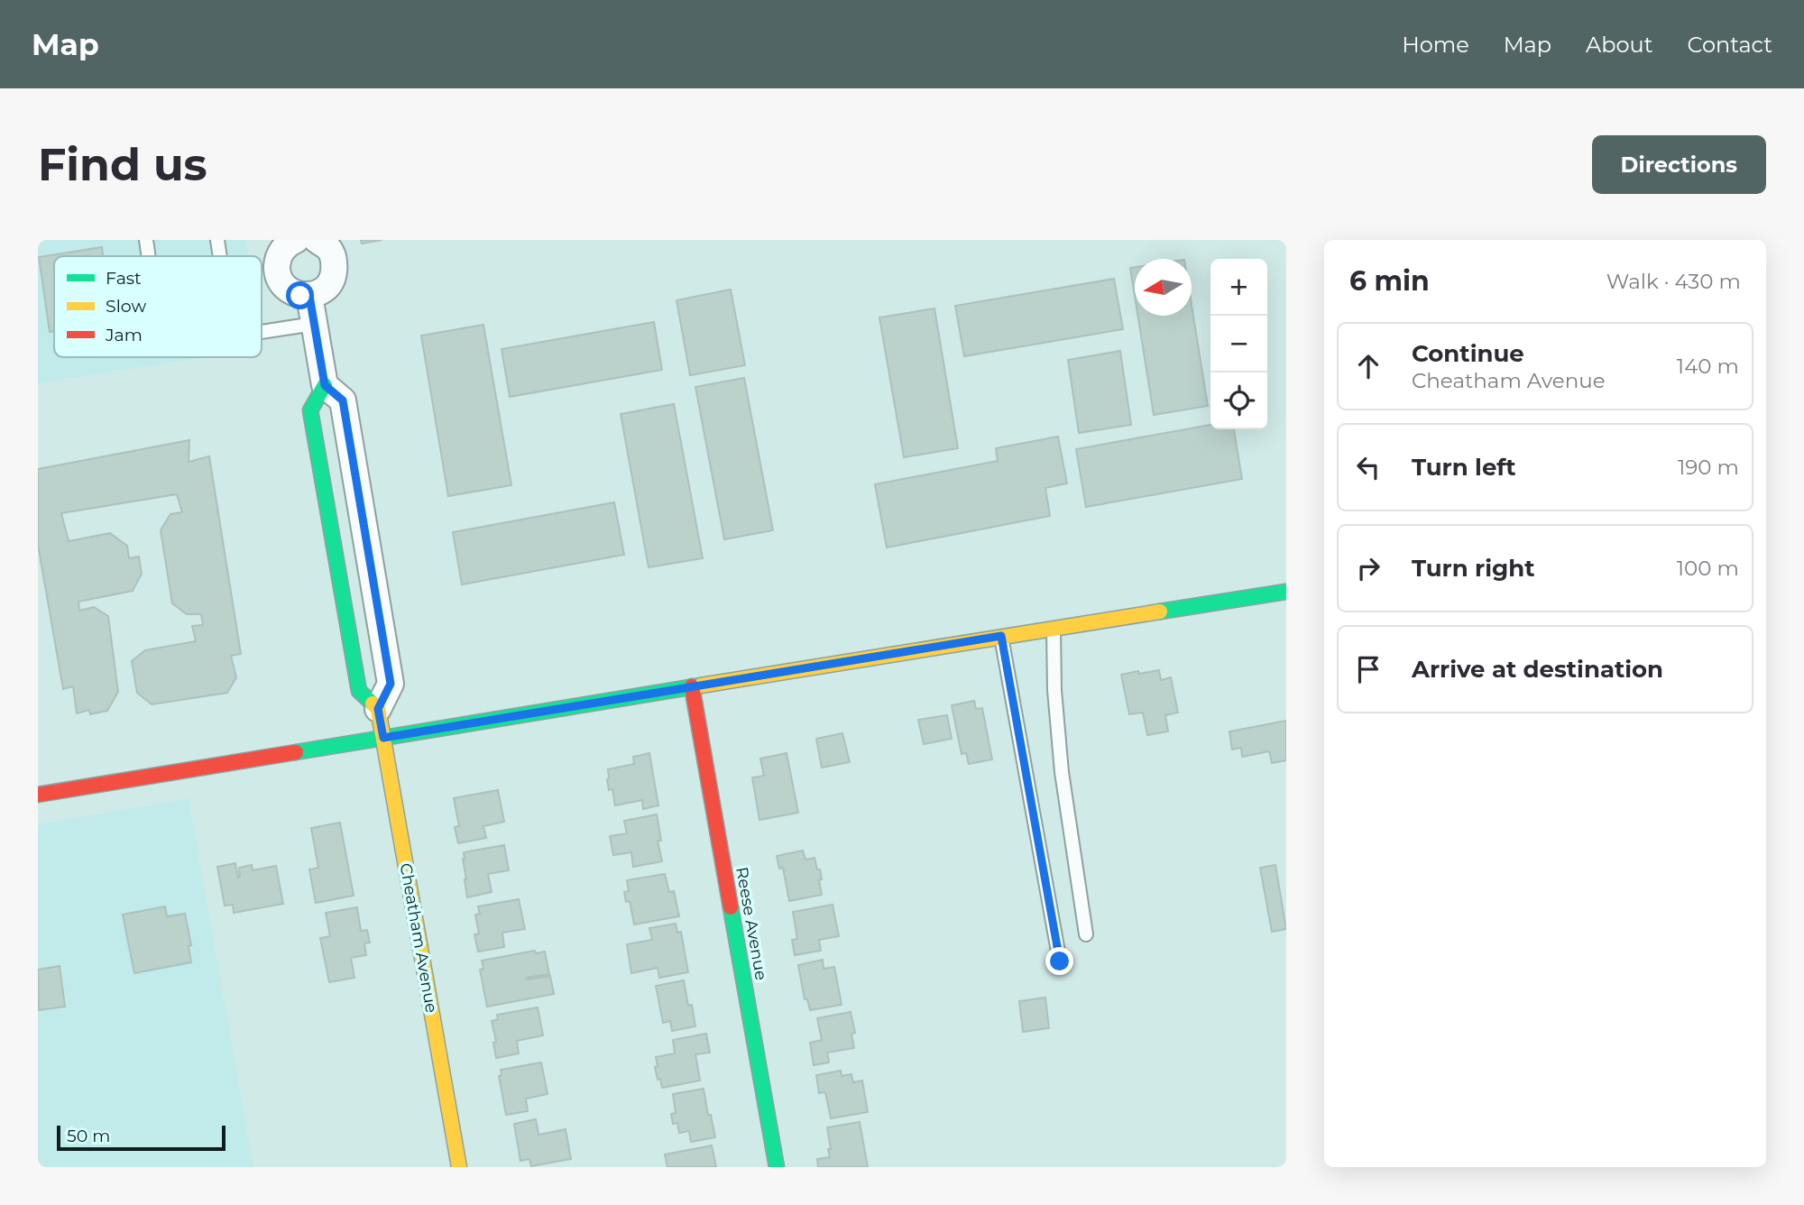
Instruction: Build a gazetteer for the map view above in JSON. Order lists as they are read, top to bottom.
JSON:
{
  "streets": {
    "street": ["Reese Avenue", "Cheatham Avenue"]
  },
  "legend": ["Fast", "Slow", "Jam"],
  "scale_bar": "50 m",
  "north": "left",
  "page": {
    "header": "Map",
    "nav": [
      "Home",
      "Map",
      "About",
      "Contact"
    ],
    "buttons": "Directions",
    "title": "Find us",
    "heading": ["6 min", "Walk · 430 m"],
    "map_buttons": ["+", "−"],
    "list": [
      ["Continue", "Cheatham Avenue", "140 m"],
      ["Turn left", "190 m"],
      ["Turn right", "100 m"],
      "Arrive at destination"
    ],
    "scale": "50 m"
  }
}
